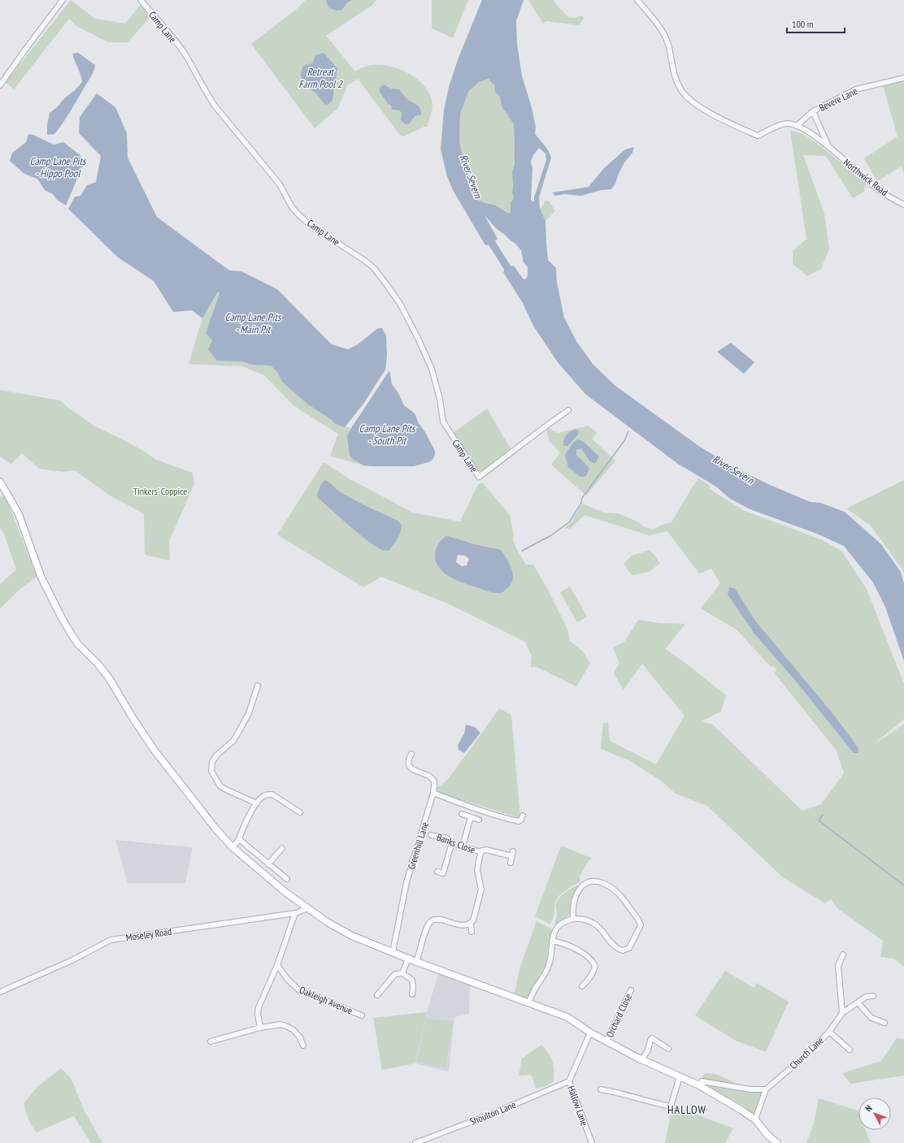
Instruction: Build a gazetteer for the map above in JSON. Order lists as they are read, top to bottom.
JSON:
{
  "streets": {
    "street": [
      "Camp Lane",
      "Bevere Lane",
      "Northwick Road",
      "Banks Close",
      "Greenhill Lane",
      "Moseley Road",
      "Oakleigh Avenue",
      "Orchard Close",
      "Church Lane",
      "Hallow Lane",
      "Shoulton Lane"
    ]
  },
  "crossings": [
    ["Bevere Lane", "Northwick Road"],
    ["Hallow Lane", "Shoulton Lane"]
  ],
  "districts": ["HALLOW"],
  "water": [
    "Retreat Farm Pool 2",
    "Camp Lane Pits - Hippo Pool",
    "River Severn",
    "Camp Lane Pits - Main Pit",
    "Camp Lane Pits - South Pit"
  ],
  "parks": ["Tinkers' Coppice"],
  "scale_bar": "100 m",
  "north": "top left"
}
